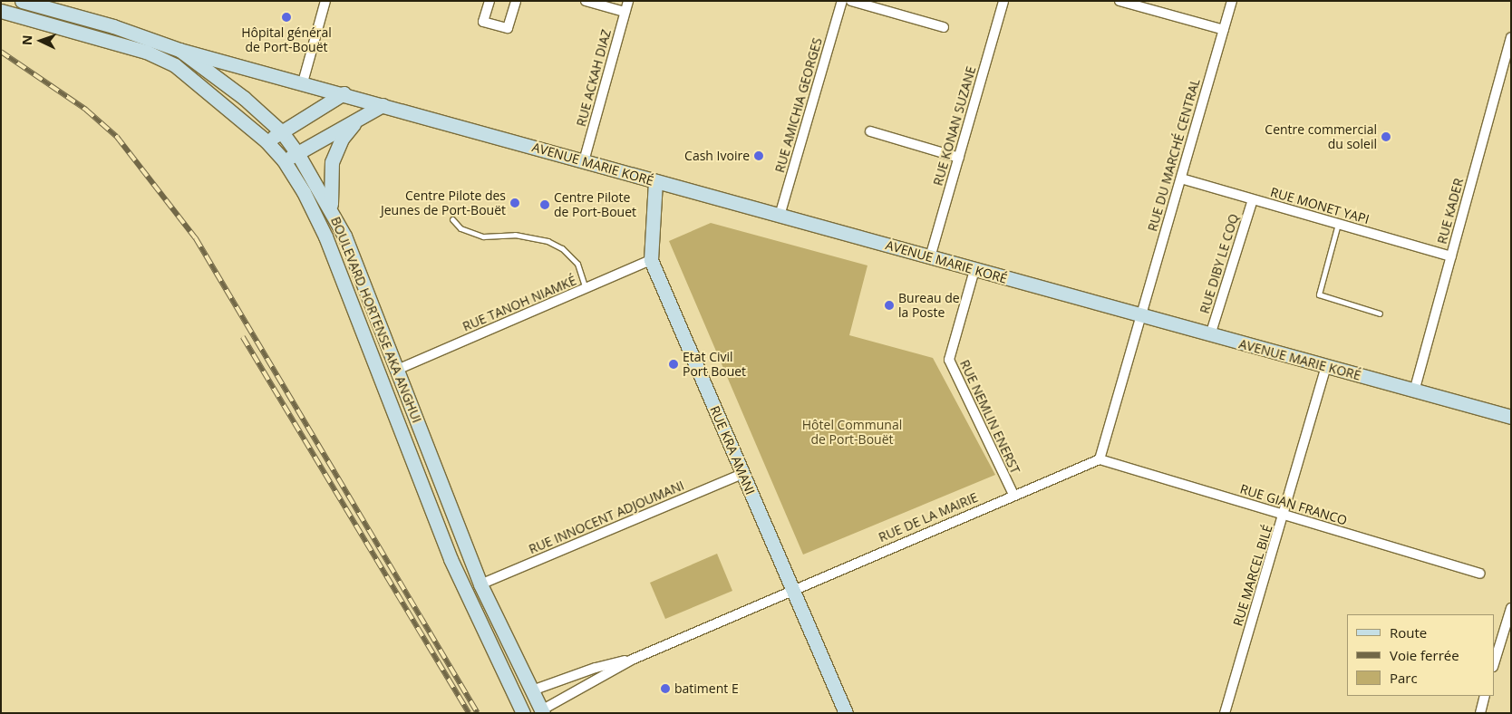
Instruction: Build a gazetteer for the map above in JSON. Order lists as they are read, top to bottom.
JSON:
{
  "streets": {
    "main road": ["AVENUE MARIE KORÉ", "BOULEVARD HORTENSE AKA ANGHUI", "RUE KRA AMANI"],
    "street": [
      "RUE ACKAH DIAZ",
      "RUE AMICHIA GEORGES",
      "RUE KONAN SUZANE",
      "RUE DU MARCHÉ CENTRAL",
      "RUE MONET YAPI",
      "RUE KADER",
      "RUE DIBY LE COQ",
      "RUE TANOH NIAMKÉ",
      "RUE NEMLIN ENERST",
      "RUE GIAN FRANCO",
      "RUE INNOCENT ADJOUMANI",
      "RUE DE LA MAIRIE",
      "RUE MARCEL BILÉ"
    ]
  },
  "crossings": [
    ["RUE ACKAH DIAZ", "AVENUE MARIE KORÉ"],
    ["RUE AMICHIA GEORGES", "AVENUE MARIE KORÉ"],
    ["RUE KONAN SUZANE", "AVENUE MARIE KORÉ"],
    ["RUE DU MARCHÉ CENTRAL", "AVENUE MARIE KORÉ"],
    ["RUE DU MARCHÉ CENTRAL", "RUE MONET YAPI"],
    ["AVENUE MARIE KORÉ", "RUE KADER"],
    ["AVENUE MARIE KORÉ", "RUE DIBY LE COQ"],
    ["AVENUE MARIE KORÉ", "BOULEVARD HORTENSE AKA ANGHUI"],
    ["AVENUE MARIE KORÉ", "RUE NEMLIN ENERST"],
    ["AVENUE MARIE KORÉ", "RUE KRA AMANI"],
    ["AVENUE MARIE KORÉ", "RUE MARCEL BILÉ"],
    ["RUE MONET YAPI", "RUE KADER"],
    ["RUE MONET YAPI", "RUE DIBY LE COQ"],
    ["RUE TANOH NIAMKÉ", "BOULEVARD HORTENSE AKA ANGHUI"],
    ["RUE TANOH NIAMKÉ", "RUE KRA AMANI"],
    ["BOULEVARD HORTENSE AKA ANGHUI", "RUE INNOCENT ADJOUMANI"],
    ["BOULEVARD HORTENSE AKA ANGHUI", "RUE DE LA MAIRIE"],
    ["RUE NEMLIN ENERST", "RUE DE LA MAIRIE"],
    ["RUE KRA AMANI", "RUE INNOCENT ADJOUMANI"],
    ["RUE KRA AMANI", "RUE DE LA MAIRIE"],
    ["RUE GIAN FRANCO", "RUE DE LA MAIRIE"],
    ["RUE GIAN FRANCO", "RUE MARCEL BILÉ"]
  ],
  "parks": ["Hôtel Communal de Port-Bouët"],
  "places": [
    "Hôpital général de Port-Bouët",
    "Centre commercial du soleil",
    "Cash Ivoire",
    "Centre Pilote des Jeunes de Port-Bouët",
    "Centre Pilote de Port-Bouet",
    "Bureau de la Poste",
    "Etat Civil Port Bouet",
    "batiment E"
  ],
  "legend": ["Route", "Voie ferrée", "Parc"],
  "north": "left"
}
